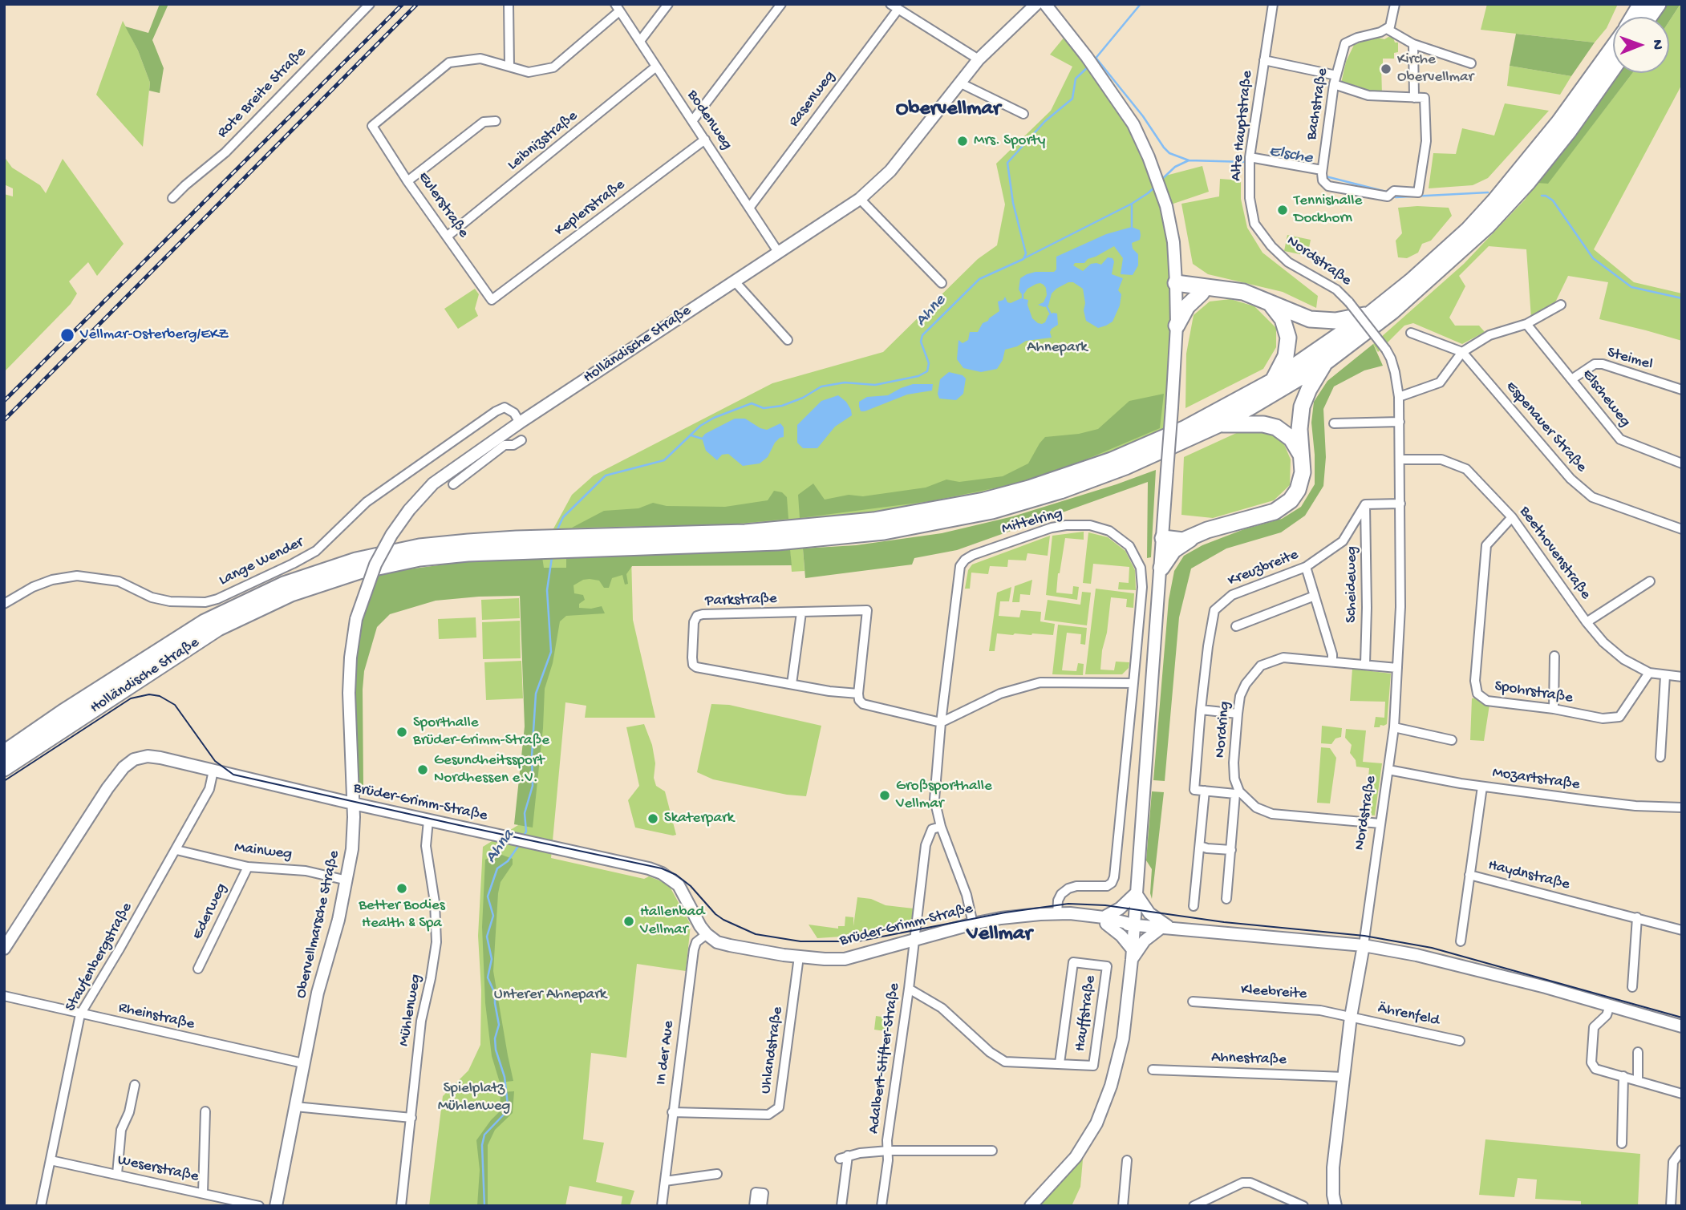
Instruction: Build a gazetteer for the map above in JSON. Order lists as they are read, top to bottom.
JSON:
{
  "streets": {
    "highway": ["Holländische Straße"],
    "street": [
      "Rote Breite Straße",
      "Rasenweg",
      "Bachstraße",
      "Bodenweg",
      "Alte Hauptstraße",
      "Leibnizstraße",
      "Eulerstraße",
      "Keplerstraße",
      "Nordstraße",
      "Steimel",
      "Elscheweg",
      "Espenauer Straße",
      "Mittelring",
      "Beethovenstraße",
      "Lange Wender",
      "Kreuzbreite",
      "Scheideweg",
      "Parkstraße",
      "Spohrstraße",
      "Nordring",
      "Mozartstraße",
      "Brüder-Grimm-Straße",
      "Mainweg",
      "Haydnstraße",
      "Ederweg",
      "Obervellmarsche Straße",
      "Staufenbergstraße",
      "Kleebreite",
      "Mühlenweg",
      "Hauffstraße",
      "Ährenfeld",
      "Rheinstraße",
      "Uhlandstraße",
      "In der Aue",
      "Adalbert-Stifter-Straße",
      "Ahnestraße",
      "Weserstraße"
    ]
  },
  "crossings": [
    ["Rasenweg", "Bodenweg"],
    ["Bodenweg", "Leibnizstraße"],
    ["Bodenweg", "Keplerstraße"],
    ["Bodenweg", "Holländische Straße"],
    ["Alte Hauptstraße", "Nordstraße"],
    ["Leibnizstraße", "Eulerstraße"],
    ["Eulerstraße", "Keplerstraße"],
    ["Nordstraße", "Beethovenstraße"],
    ["Nordstraße", "Scheideweg"],
    ["Nordstraße", "Nordring"],
    ["Nordstraße", "Mozartstraße"],
    ["Nordstraße", "Brüder-Grimm-Straße"],
    ["Nordstraße", "Kleebreite"],
    ["Nordstraße", "Ährenfeld"],
    ["Nordstraße", "Ahnestraße"],
    ["Holländische Straße", "Lange Wender"],
    ["Holländische Straße", "Obervellmarsche Straße"],
    ["Steimel", "Elscheweg"],
    ["Mittelring", "Brüder-Grimm-Straße"],
    ["Beethovenstraße", "Spohrstraße"],
    ["Kreuzbreite", "Scheideweg"],
    ["Scheideweg", "Nordring"],
    ["Scheideweg", "Mozartstraße"],
    ["Nordring", "Mozartstraße"],
    ["Mozartstraße", "Haydnstraße"],
    ["Brüder-Grimm-Straße", "Obervellmarsche Straße"],
    ["Brüder-Grimm-Straße", "Staufenbergstraße"],
    ["Brüder-Grimm-Straße", "Mühlenweg"],
    ["Brüder-Grimm-Straße", "Uhlandstraße"],
    ["Brüder-Grimm-Straße", "In der Aue"],
    ["Brüder-Grimm-Straße", "Adalbert-Stifter-Straße"],
    ["Mainweg", "Ederweg"],
    ["Mainweg", "Obervellmarsche Straße"],
    ["Mainweg", "Staufenbergstraße"],
    ["Obervellmarsche Straße", "Rheinstraße"],
    ["Staufenbergstraße", "Rheinstraße"],
    ["Staufenbergstraße", "Weserstraße"],
    ["Kleebreite", "Ährenfeld"],
    ["Hauffstraße", "Adalbert-Stifter-Straße"],
    ["Uhlandstraße", "In der Aue"]
  ],
  "districts": ["Obervellmar", "Vellmar"],
  "water": ["Elsche", "Ahne", "Ahna"],
  "parks": ["Ahnepark", "Unterer Ahnepark", "Spielplatz Mühlenweg"],
  "places": [
    "Kirche Obervellmar",
    "Mrs. Sporty",
    "Tennishalle Dockhorn",
    "Vellmar-Osterberg/EKZ",
    "Sporthalle Brüder-Grimm-Straße",
    "Gesundheitssport Nordhessen e.V.",
    "Großsporthalle Vellmar",
    "Skaterpark",
    "Better Bodies Health & Spa",
    "Hallenbad Vellmar"
  ],
  "north": "right"
}
